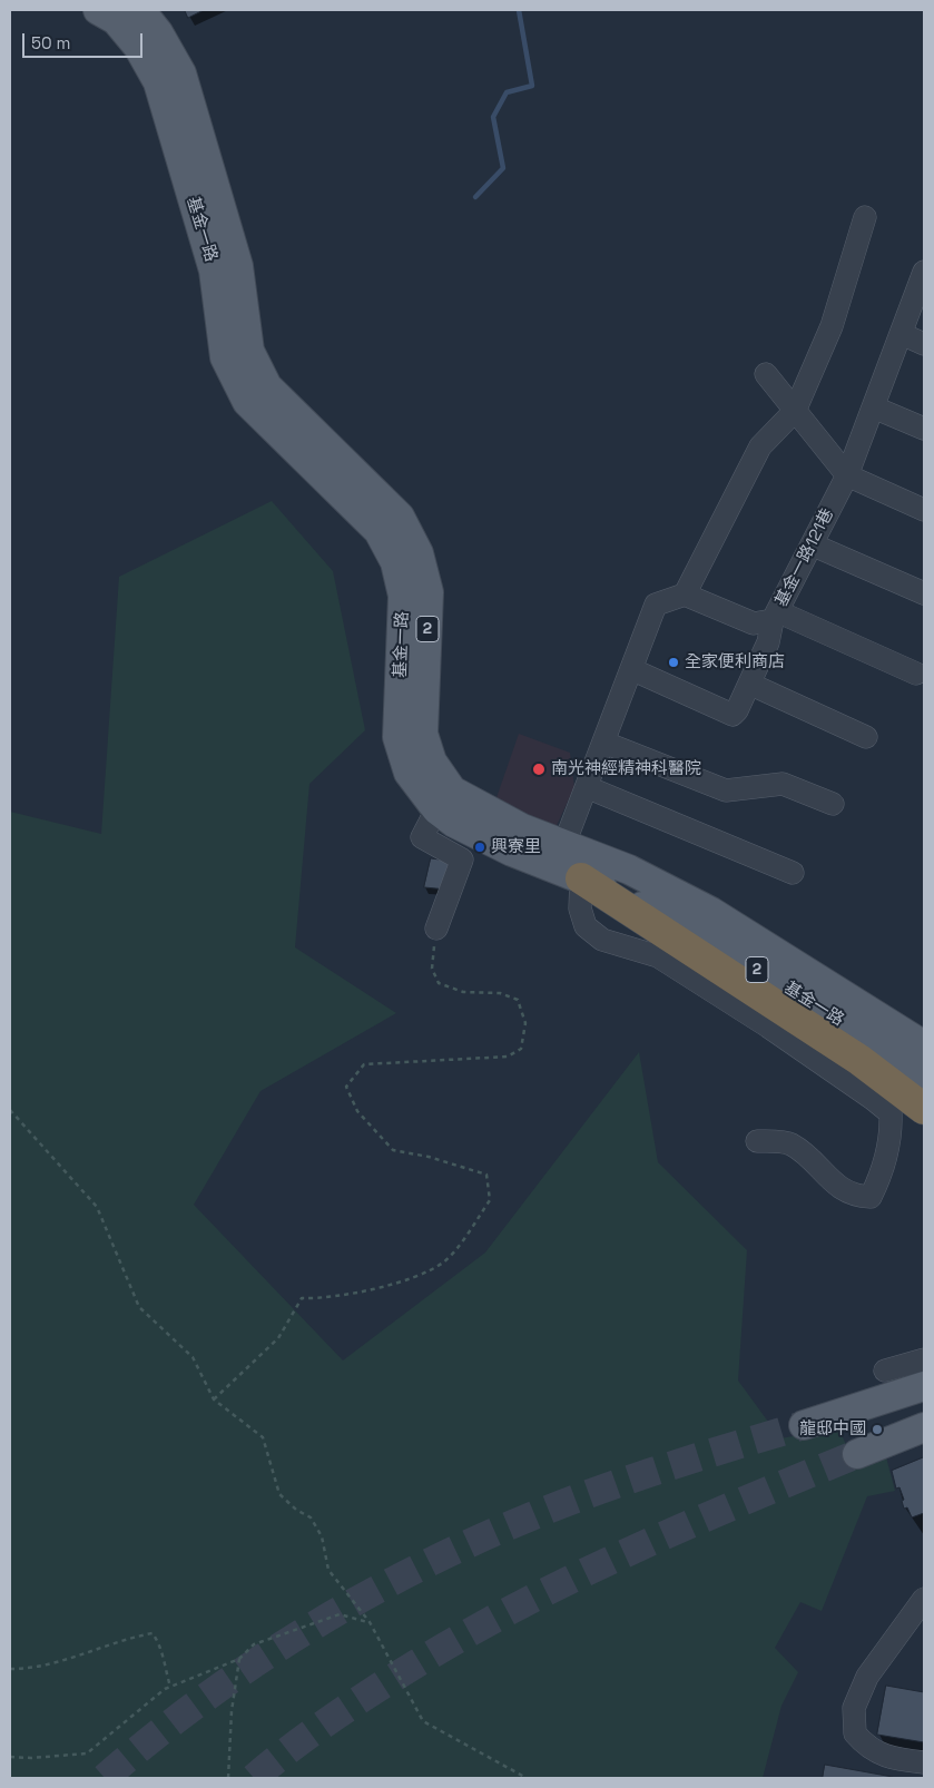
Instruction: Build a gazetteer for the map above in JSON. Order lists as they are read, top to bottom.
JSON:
{
  "streets": {
    "main road": ["基金一路", "2"],
    "street": ["基金一路121巷"]
  },
  "places": [
    "全家便利商店",
    "南光神經精神科醫院",
    "興寮里",
    "龍邸中國"
  ],
  "scale_bar": "50 m"
}
